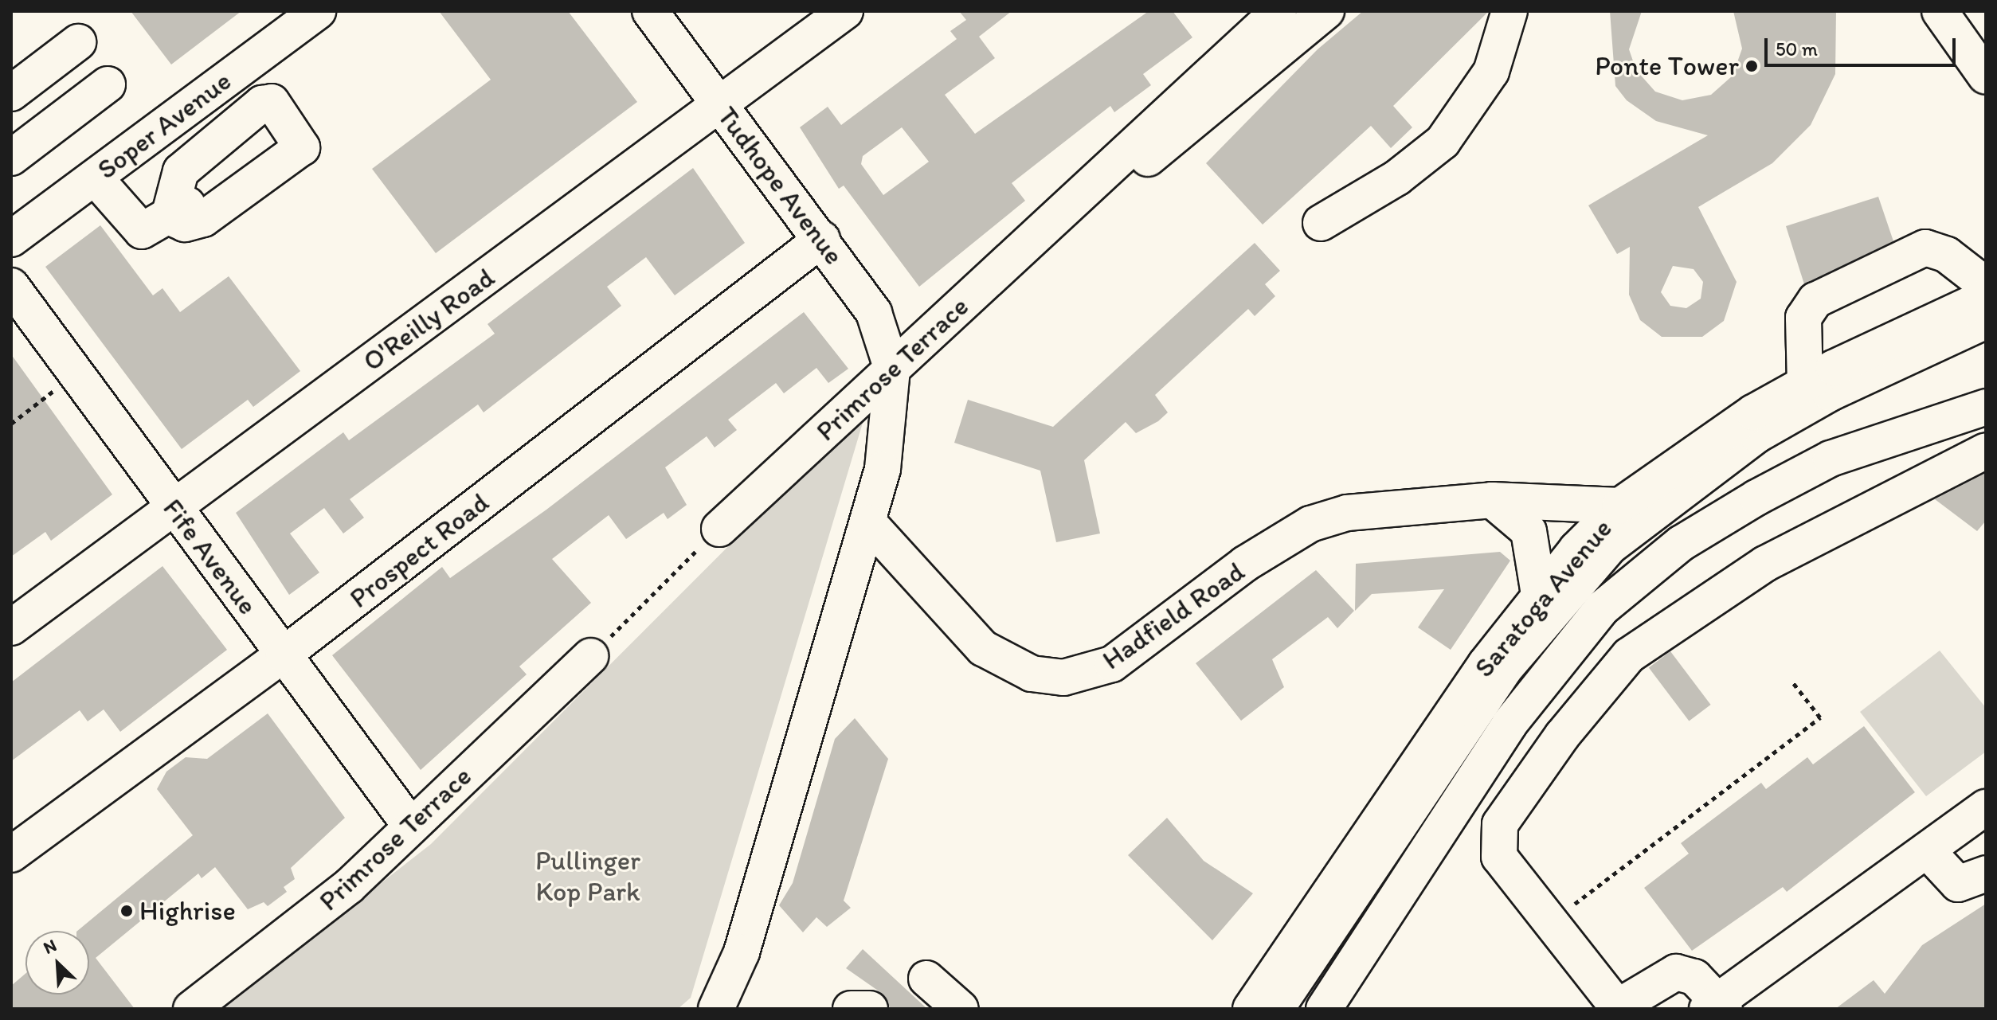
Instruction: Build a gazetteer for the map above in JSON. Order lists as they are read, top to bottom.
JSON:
{
  "streets": {
    "street": [
      "Soper Avenue",
      "Tudhope Avenue",
      "O'Reilly Road",
      "Primrose Terrace",
      "Prospect Road",
      "Fife Avenue",
      "Saratoga Avenue",
      "Hadfield Road"
    ]
  },
  "crossings": [
    ["Tudhope Avenue", "O'Reilly Road"],
    ["Tudhope Avenue", "Primrose Terrace"],
    ["Tudhope Avenue", "Prospect Road"],
    ["O'Reilly Road", "Fife Avenue"],
    ["Primrose Terrace", "Fife Avenue"],
    ["Prospect Road", "Fife Avenue"],
    ["Saratoga Avenue", "Hadfield Road"]
  ],
  "parks": ["Pullinger Kop Park"],
  "places": ["Ponte Tower", "Highrise"],
  "scale_bar": "50 m",
  "north": "top left"
}
